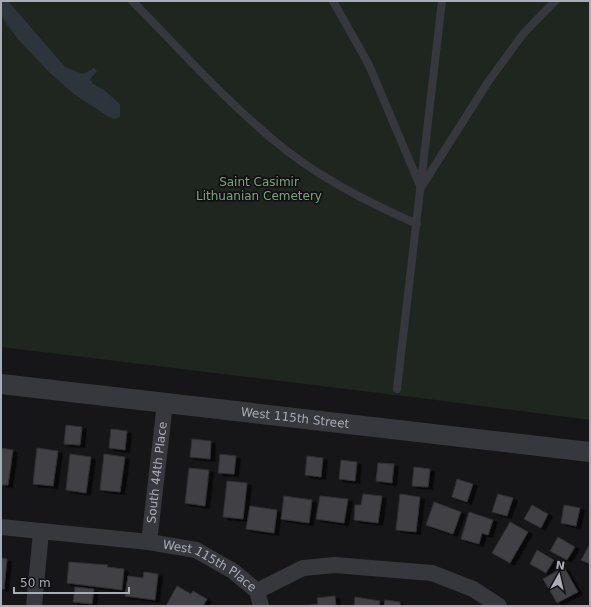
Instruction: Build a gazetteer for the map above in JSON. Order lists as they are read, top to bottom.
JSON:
{
  "streets": {
    "street": ["West 115th Street", "South 44th Place", "West 115th Place"]
  },
  "crossings": [
    ["West 115th Street", "South 44th Place"],
    ["South 44th Place", "West 115th Place"]
  ],
  "parks": ["Saint Casimir Lithuanian Cemetery"],
  "scale_bar": "50 m",
  "north": "top"
}
